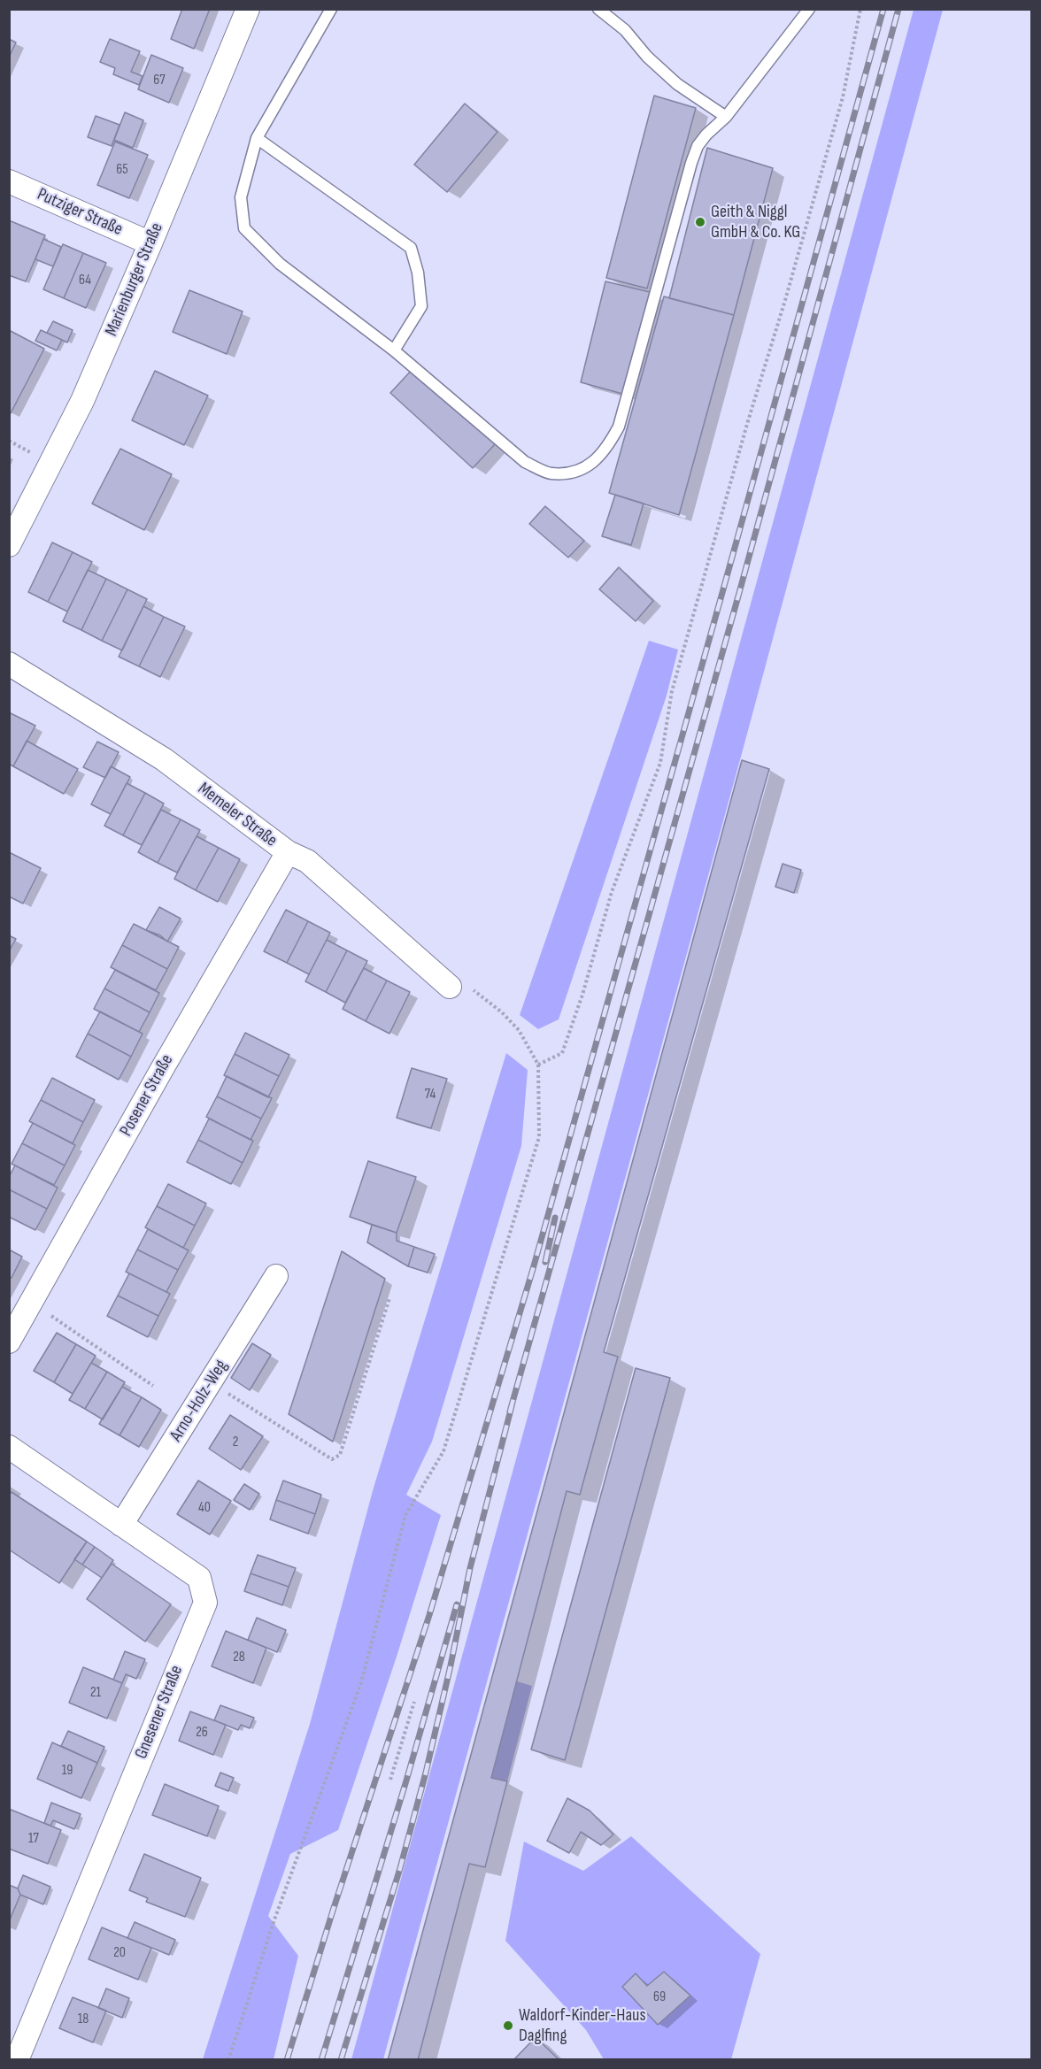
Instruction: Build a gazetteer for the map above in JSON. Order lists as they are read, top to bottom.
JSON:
{
  "streets": {
    "street": [
      "Putziger Straße",
      "Marienburger Straße",
      "Memeler Straße",
      "Posener Straße",
      "Arno-Holz-Weg",
      "Gnesener Straße"
    ]
  },
  "crossings": [
    ["Putziger Straße", "Marienburger Straße"],
    ["Memeler Straße", "Posener Straße"],
    ["Arno-Holz-Weg", "Gnesener Straße"]
  ],
  "places": ["Geith & Niggl GmbH & Co. KG", "Waldorf-Kinder-Haus Daglfing"],
  "house_numbers": [
    "67",
    "65",
    "64",
    "74",
    "2",
    "40",
    "28",
    "21",
    "26",
    "19",
    "17",
    "20",
    "69",
    "18"
  ]
}
